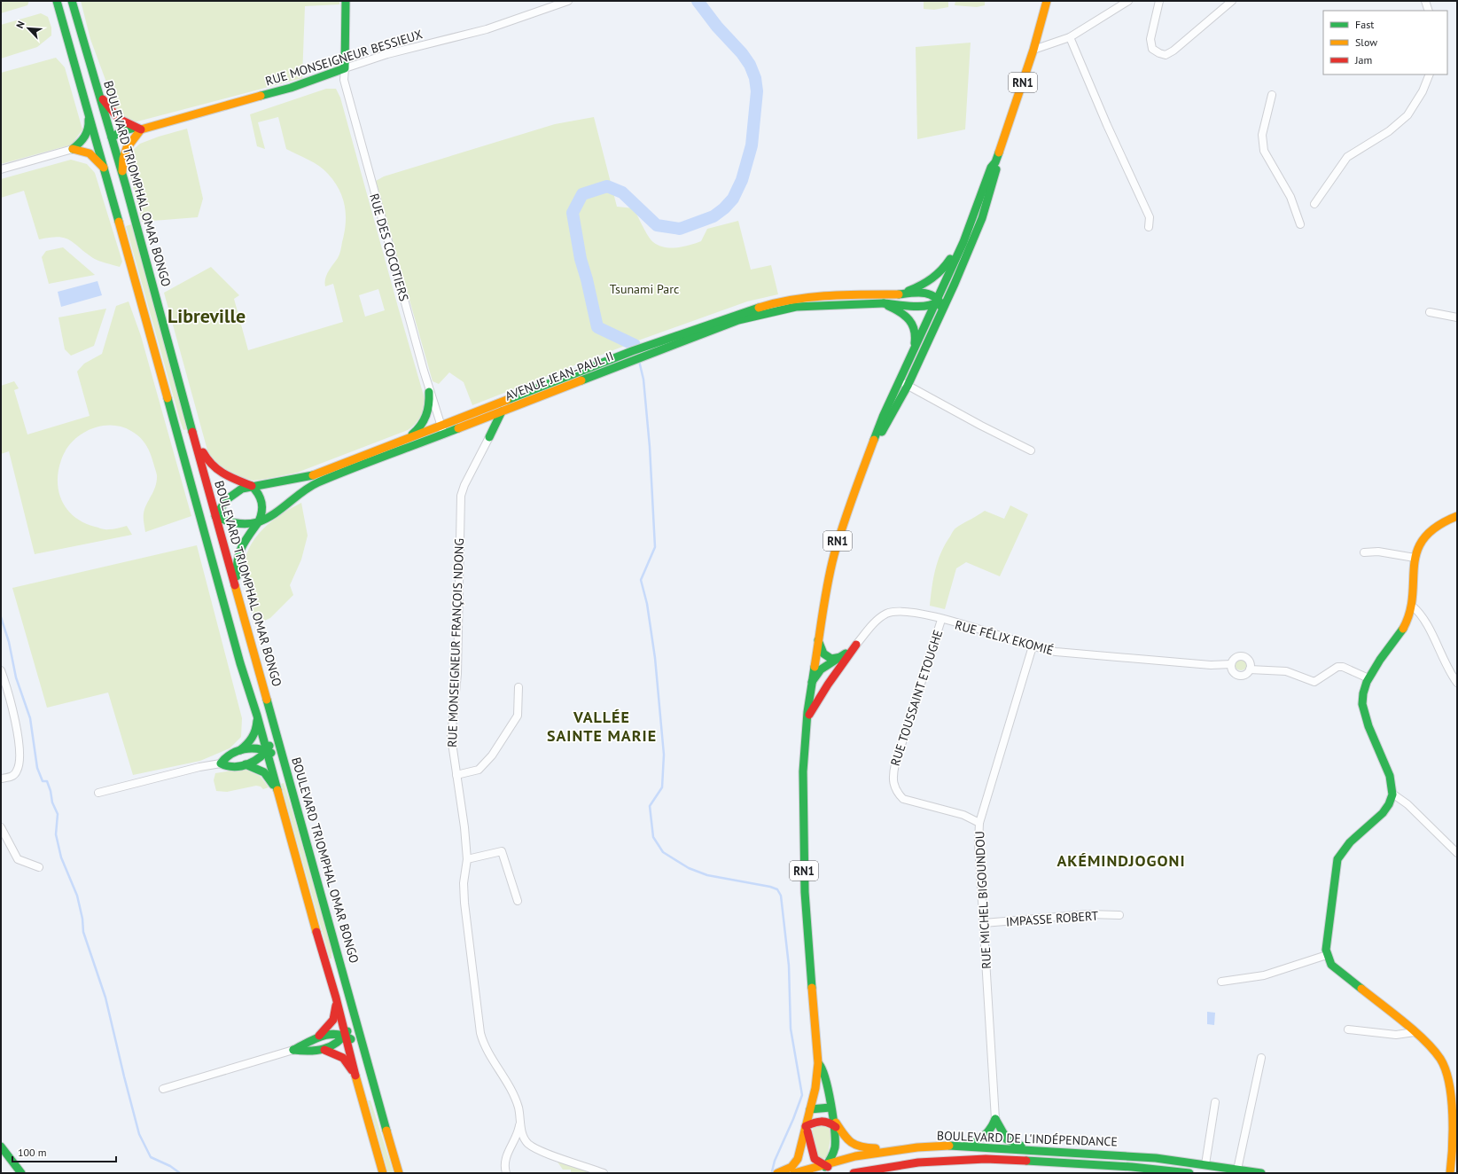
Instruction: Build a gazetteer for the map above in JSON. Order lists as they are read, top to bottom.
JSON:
{
  "streets": {
    "main road": [
      "RUE MONSEIGNEUR BESSIEUX",
      "RN1",
      "BOULEVARD TRIOMPHAL OMAR BONGO",
      "AVENUE JEAN-PAUL II",
      "BOULEVARD DE L'INDÉPENDANCE"
    ],
    "street": [
      "RUE DES COCOTIERS",
      "RUE FÉLIX EKOMIÉ",
      "RUE MONSEIGNEUR FRANÇOIS NDONG",
      "RUE TOUSSAINT ETOUGHE",
      "RUE MICHEL BIGOUNDOU",
      "IMPASSE ROBERT"
    ]
  },
  "crossings": [
    ["RUE MONSEIGNEUR BESSIEUX", "BOULEVARD TRIOMPHAL OMAR BONGO"],
    ["RUE MONSEIGNEUR BESSIEUX", "RUE DES COCOTIERS"],
    ["RN1", "AVENUE JEAN-PAUL II"],
    ["RN1", "BOULEVARD DE L'INDÉPENDANCE"],
    ["RUE DES COCOTIERS", "AVENUE JEAN-PAUL II"],
    ["RUE FÉLIX EKOMIÉ", "RUE TOUSSAINT ETOUGHE"],
    ["RUE FÉLIX EKOMIÉ", "RUE MICHEL BIGOUNDOU"],
    ["RUE TOUSSAINT ETOUGHE", "RUE MICHEL BIGOUNDOU"],
    ["RUE MICHEL BIGOUNDOU", "IMPASSE ROBERT"]
  ],
  "districts": ["Libreville", "VALLÉE SAINTE MARIE", "AKÉMINDJOGONI"],
  "parks": ["Tsunami Parc"],
  "legend": ["Fast", "Slow", "Jam"],
  "scale_bar": "100 m",
  "north": "top left"
}
